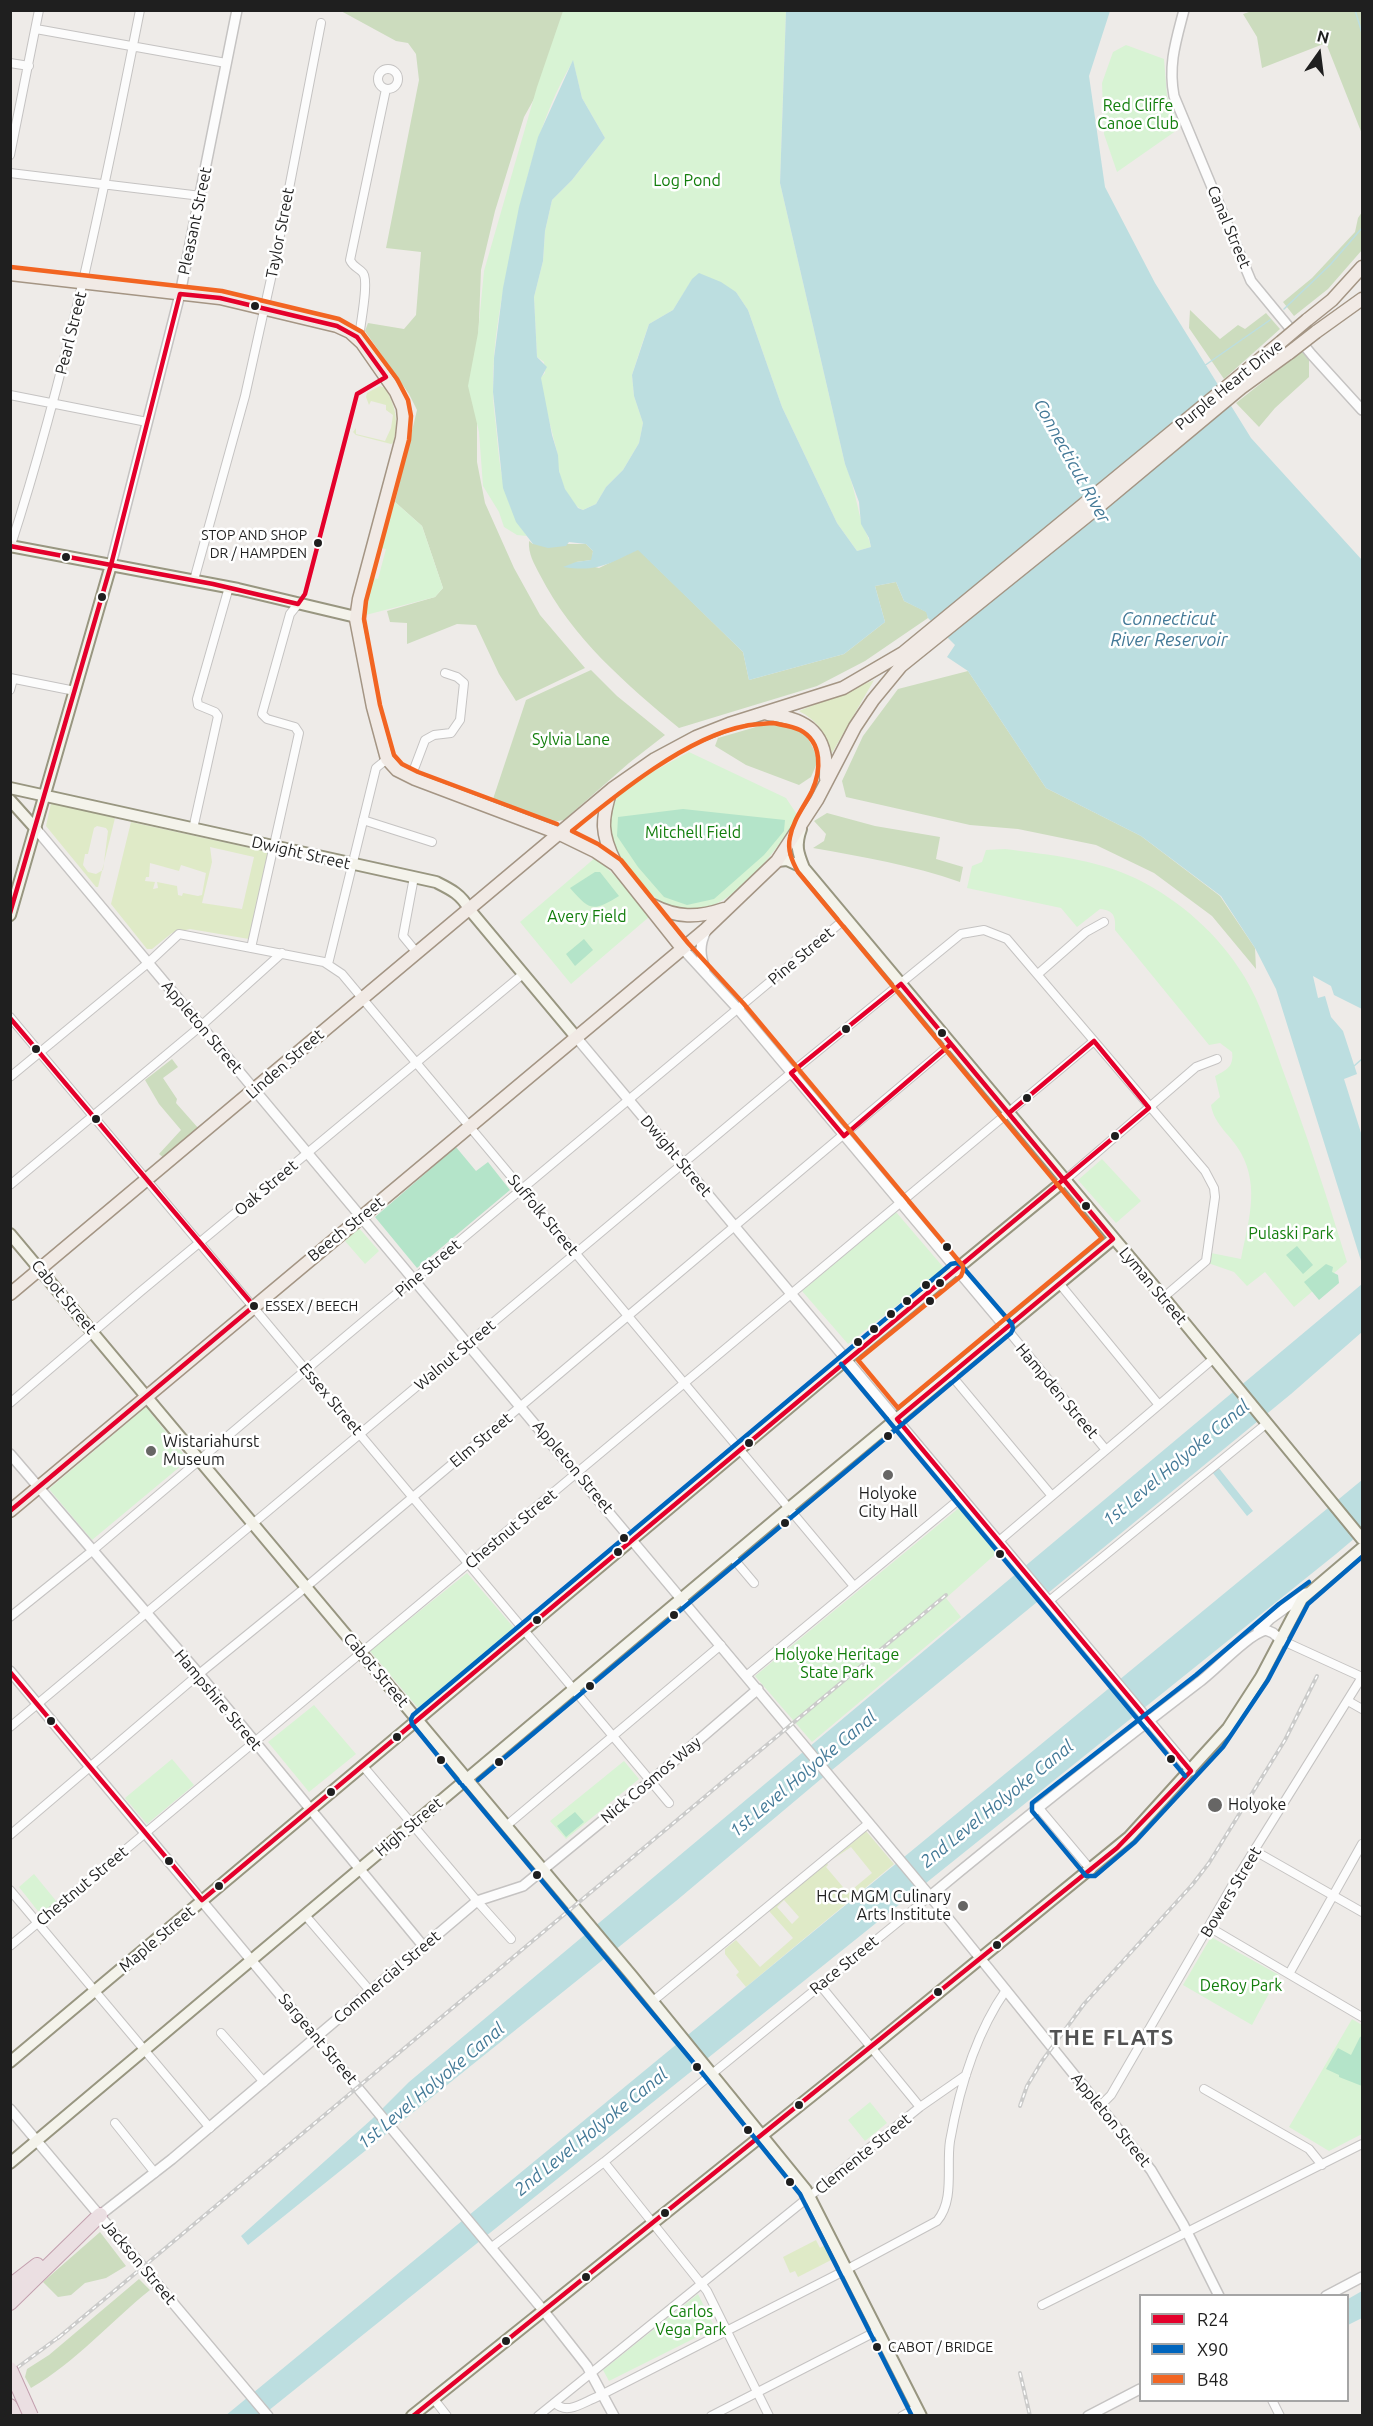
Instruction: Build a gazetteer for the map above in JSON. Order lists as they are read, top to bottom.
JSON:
{
  "streets": {
    "main road": [
      "Pleasant Street",
      "Purple Heart Drive",
      "Dwight Street",
      "Appleton Street",
      "Linden Street",
      "Beech Street",
      "Lyman Street",
      "Cabot Street",
      "Hampden Street",
      "High Street",
      "Maple Street"
    ],
    "street": [
      "Canal Street",
      "Taylor Street",
      "Pearl Street",
      "Pine Street",
      "Oak Street",
      "Suffolk Street",
      "Walnut Street",
      "Essex Street",
      "Elm Street",
      "Chestnut Street",
      "Hampshire Street",
      "Nick Cosmos Way",
      "Bowers Street",
      "Race Street",
      "Commercial Street",
      "Sargeant Street",
      "Clemente Street",
      "Jackson Street"
    ]
  },
  "crossings": [
    ["Pleasant Street", "Dwight Street"],
    ["Pleasant Street", "Appleton Street"],
    ["Dwight Street", "Pine Street"],
    ["Dwight Street", "Linden Street"],
    ["Dwight Street", "Oak Street"],
    ["Dwight Street", "Beech Street"],
    ["Dwight Street", "Walnut Street"],
    ["Dwight Street", "Elm Street"],
    ["Dwight Street", "Chestnut Street"],
    ["Dwight Street", "High Street"],
    ["Dwight Street", "Maple Street"],
    ["Dwight Street", "Race Street"],
    ["Pine Street", "Appleton Street"],
    ["Pine Street", "Suffolk Street"],
    ["Pine Street", "Lyman Street"],
    ["Pine Street", "Cabot Street"],
    ["Pine Street", "Hampden Street"],
    ["Pine Street", "Essex Street"],
    ["Pine Street", "Hampshire Street"],
    ["Appleton Street", "Linden Street"],
    ["Appleton Street", "Oak Street"],
    ["Appleton Street", "Suffolk Street"],
    ["Appleton Street", "Beech Street"],
    ["Appleton Street", "Walnut Street"],
    ["Appleton Street", "Elm Street"],
    ["Appleton Street", "Chestnut Street"],
    ["Appleton Street", "Nick Cosmos Way"],
    ["Appleton Street", "High Street"],
    ["Appleton Street", "Bowers Street"],
    ["Appleton Street", "Maple Street"],
    ["Appleton Street", "Race Street"],
    ["Linden Street", "Suffolk Street"],
    ["Linden Street", "Beech Street"],
    ["Linden Street", "Lyman Street"],
    ["Linden Street", "Cabot Street"],
    ["Linden Street", "Hampden Street"],
    ["Linden Street", "Essex Street"],
    ["Oak Street", "Suffolk Street"],
    ["Oak Street", "Cabot Street"],
    ["Oak Street", "Essex Street"],
    ["Suffolk Street", "Beech Street"],
    ["Suffolk Street", "Walnut Street"],
    ["Suffolk Street", "Elm Street"],
    ["Suffolk Street", "Chestnut Street"],
    ["Suffolk Street", "High Street"],
    ["Suffolk Street", "Maple Street"],
    ["Beech Street", "Lyman Street"],
    ["Beech Street", "Cabot Street"],
    ["Beech Street", "Hampden Street"],
    ["Beech Street", "Essex Street"],
    ["Beech Street", "Hampshire Street"],
    ["Lyman Street", "Walnut Street"],
    ["Lyman Street", "Hampden Street"],
    ["Lyman Street", "Elm Street"],
    ["Lyman Street", "Chestnut Street"],
    ["Lyman Street", "High Street"],
    ["Lyman Street", "Maple Street"],
    ["Cabot Street", "Walnut Street"],
    ["Cabot Street", "Elm Street"],
    ["Cabot Street", "Chestnut Street"],
    ["Cabot Street", "Nick Cosmos Way"],
    ["Cabot Street", "High Street"],
    ["Cabot Street", "Maple Street"],
    ["Cabot Street", "Race Street"],
    ["Cabot Street", "Commercial Street"],
    ["Cabot Street", "Clemente Street"],
    ["Walnut Street", "Hampden Street"],
    ["Walnut Street", "Essex Street"],
    ["Walnut Street", "Chestnut Street"],
    ["Walnut Street", "Hampshire Street"],
    ["Walnut Street", "Maple Street"],
    ["Walnut Street", "Sargeant Street"],
    ["Hampden Street", "Elm Street"],
    ["Hampden Street", "Chestnut Street"],
    ["Hampden Street", "High Street"],
    ["Hampden Street", "Maple Street"],
    ["Essex Street", "Elm Street"],
    ["Essex Street", "Chestnut Street"],
    ["Essex Street", "Nick Cosmos Way"],
    ["Essex Street", "High Street"],
    ["Essex Street", "Maple Street"],
    ["Elm Street", "Hampshire Street"],
    ["Elm Street", "Sargeant Street"],
    ["Chestnut Street", "Hampshire Street"],
    ["Chestnut Street", "Sargeant Street"],
    ["Hampshire Street", "High Street"],
    ["Hampshire Street", "Maple Street"],
    ["Hampshire Street", "Commercial Street"],
    ["Nick Cosmos Way", "Commercial Street"],
    ["High Street", "Sargeant Street"],
    ["High Street", "Jackson Street"],
    ["Maple Street", "Sargeant Street"],
    ["Race Street", "Sargeant Street"],
    ["Commercial Street", "Sargeant Street"],
    ["Commercial Street", "Jackson Street"],
    ["Sargeant Street", "Clemente Street"]
  ],
  "districts": ["THE FLATS"],
  "water": [
    "Connecticut River",
    "Connecticut River Reservoir",
    "1st Level Holyoke Canal",
    "2nd Level Holyoke Canal"
  ],
  "parks": [
    "Red Cliffe Canoe Club",
    "Log Pond",
    "Sylvia Lane",
    "Mitchell Field",
    "Avery Field",
    "Pulaski Park",
    "Holyoke Heritage State Park",
    "DeRoy Park",
    "Carlos Vega Park"
  ],
  "places": [
    "STOP AND SHOP DR / HAMPDEN",
    "ESSEX / BEECH",
    "Wistariahurst Museum",
    "Holyoke City Hall",
    "Holyoke",
    "HCC MGM Culinary Arts Institute",
    "CABOT / BRIDGE"
  ],
  "lines": ["transit line B48", "transit line R24", "transit line X90"],
  "legend": ["R24", "X90", "B48"],
  "north": "top"
}
